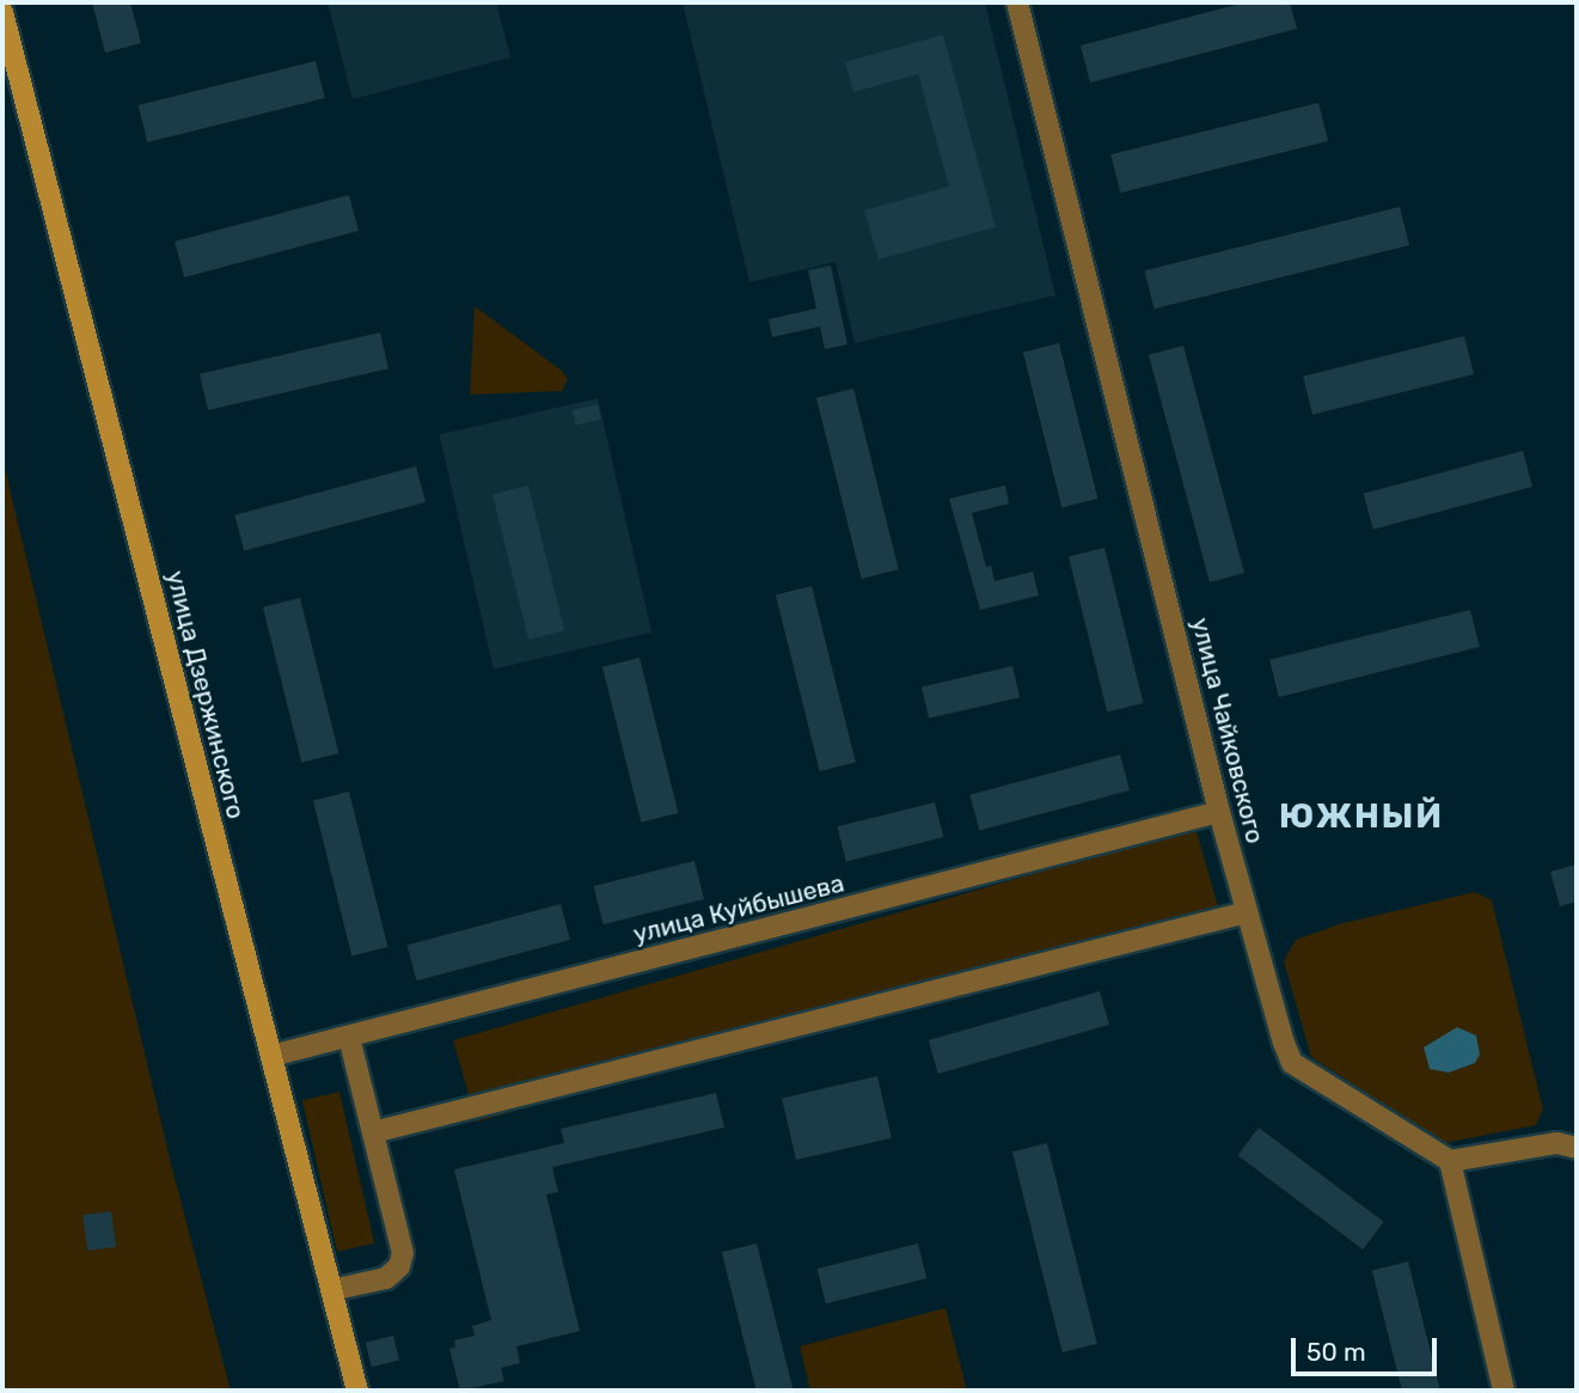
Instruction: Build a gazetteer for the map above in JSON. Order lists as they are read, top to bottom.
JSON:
{
  "streets": {
    "main road": ["улица Дзержинского"],
    "street": ["улица Чайковского", "улица Куйбышева"]
  },
  "crossings": [
    ["улица Дзержинского", "улица Куйбышева"],
    ["улица Чайковского", "улица Куйбышева"]
  ],
  "districts": ["ЮЖНЫЙ"],
  "scale_bar": "50 m"
}
